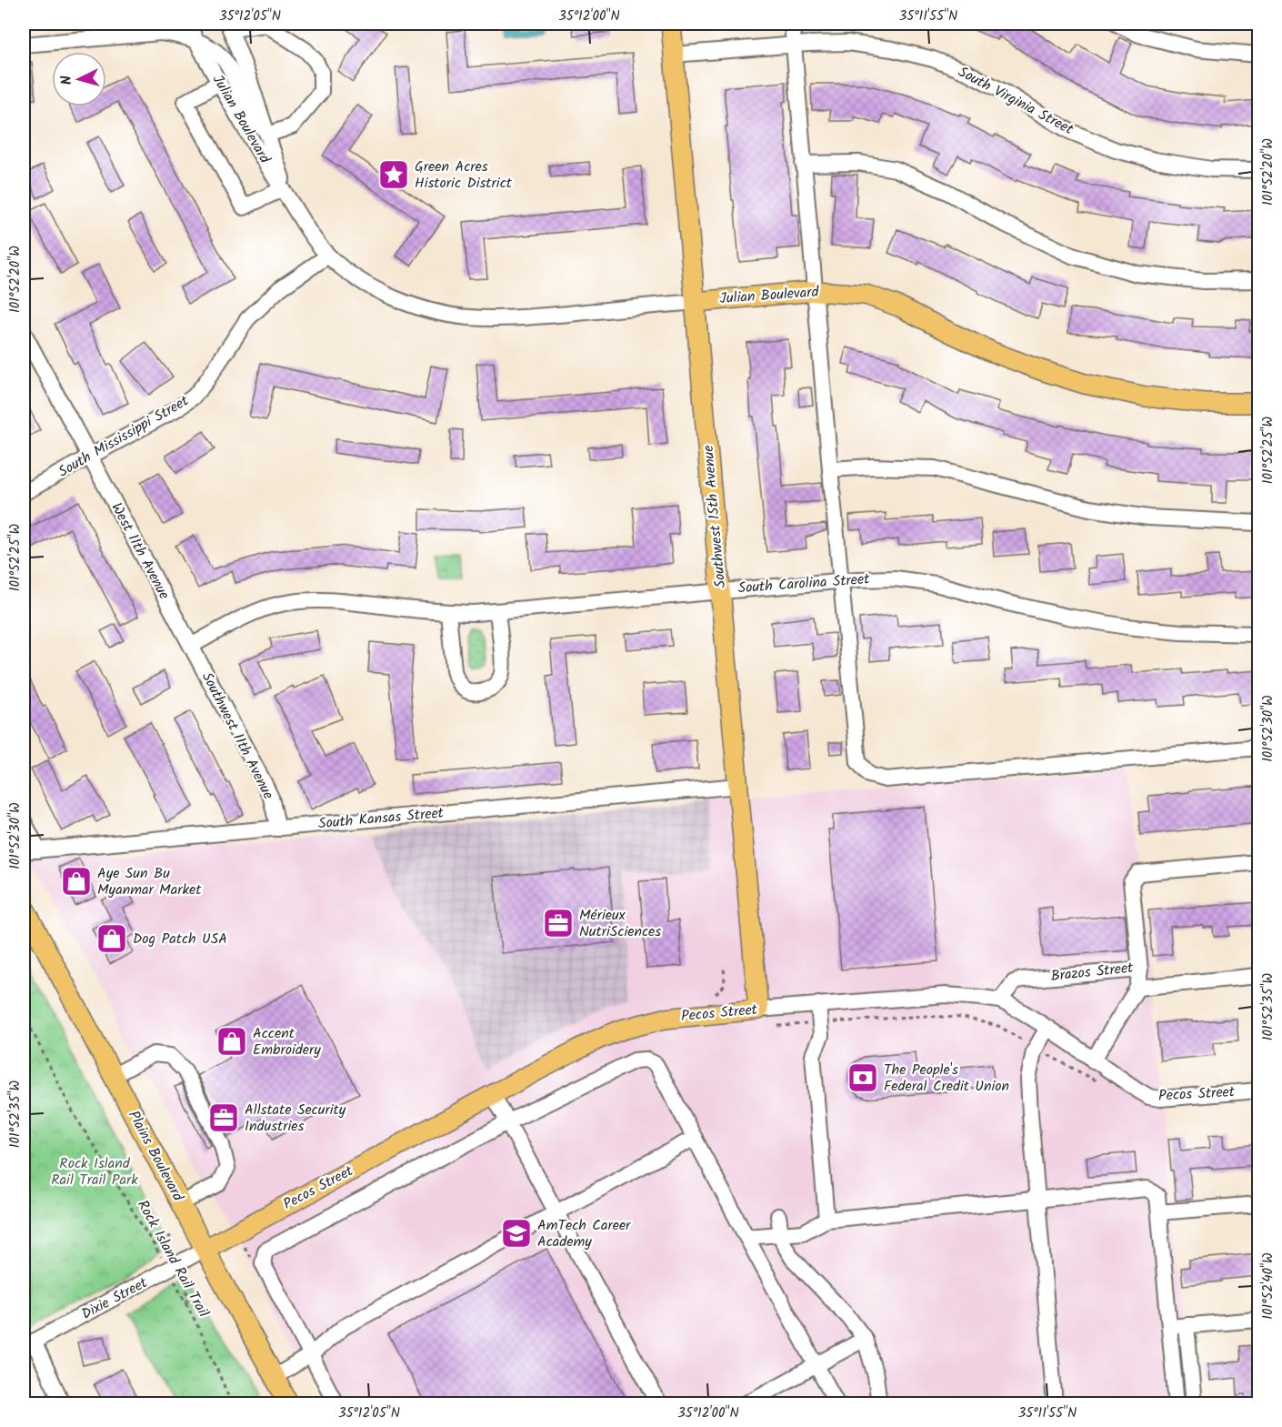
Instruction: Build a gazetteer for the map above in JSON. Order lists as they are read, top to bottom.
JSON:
{
  "streets": {
    "main road": [
      "Julian Boulevard",
      "Southwest 15th Avenue",
      "Pecos Street",
      "Plains Boulevard"
    ],
    "street": [
      "South Virginia Street",
      "South Mississippi Street",
      "West 11th Avenue",
      "South Carolina Street",
      "Southwest 11th Avenue",
      "South Kansas Street",
      "Brazos Street",
      "Dixie Street"
    ],
    "path": ["Rock Island Rail Trail"]
  },
  "crossings": [
    ["South Virginia Street", "Southwest 15th Avenue"],
    ["Julian Boulevard", "South Mississippi Street"],
    ["Julian Boulevard", "Southwest 15th Avenue"],
    ["South Mississippi Street", "West 11th Avenue"],
    ["Southwest 15th Avenue", "South Carolina Street"],
    ["Southwest 15th Avenue", "South Kansas Street"],
    ["Southwest 15th Avenue", "Pecos Street"],
    ["West 11th Avenue", "South Carolina Street"],
    ["West 11th Avenue", "Southwest 11th Avenue"],
    ["South Carolina Street", "Southwest 11th Avenue"],
    ["Southwest 11th Avenue", "South Kansas Street"],
    ["Brazos Street", "Pecos Street"],
    ["Pecos Street", "Plains Boulevard"],
    ["Pecos Street", "Dixie Street"],
    ["Plains Boulevard", "Dixie Street"],
    ["Rock Island Rail Trail", "Dixie Street"]
  ],
  "parks": ["Rock Island Rail Trail Park"],
  "places": {
    "place": ["Green Acres Historic District"],
    "shop": ["Aye Sun Bu Myanmar Market", "Dog Patch USA", "Accent Embroidery"],
    "office": ["Mérieux NutriSciences", "Allstate Security Industries"],
    "bank": ["The People's Federal Credit Union"],
    "school or university": ["AmTech Career Academy"]
  },
  "north": "left",
  "coordinates": [
    "35°12'05\"N",
    "35°12'00\"N",
    "35°11'55\"N",
    "101°52'20\"W",
    "101°52'25\"W",
    "101°52'30\"W",
    "101°52'35\"W",
    "101°52'40\"W"
  ]
}
